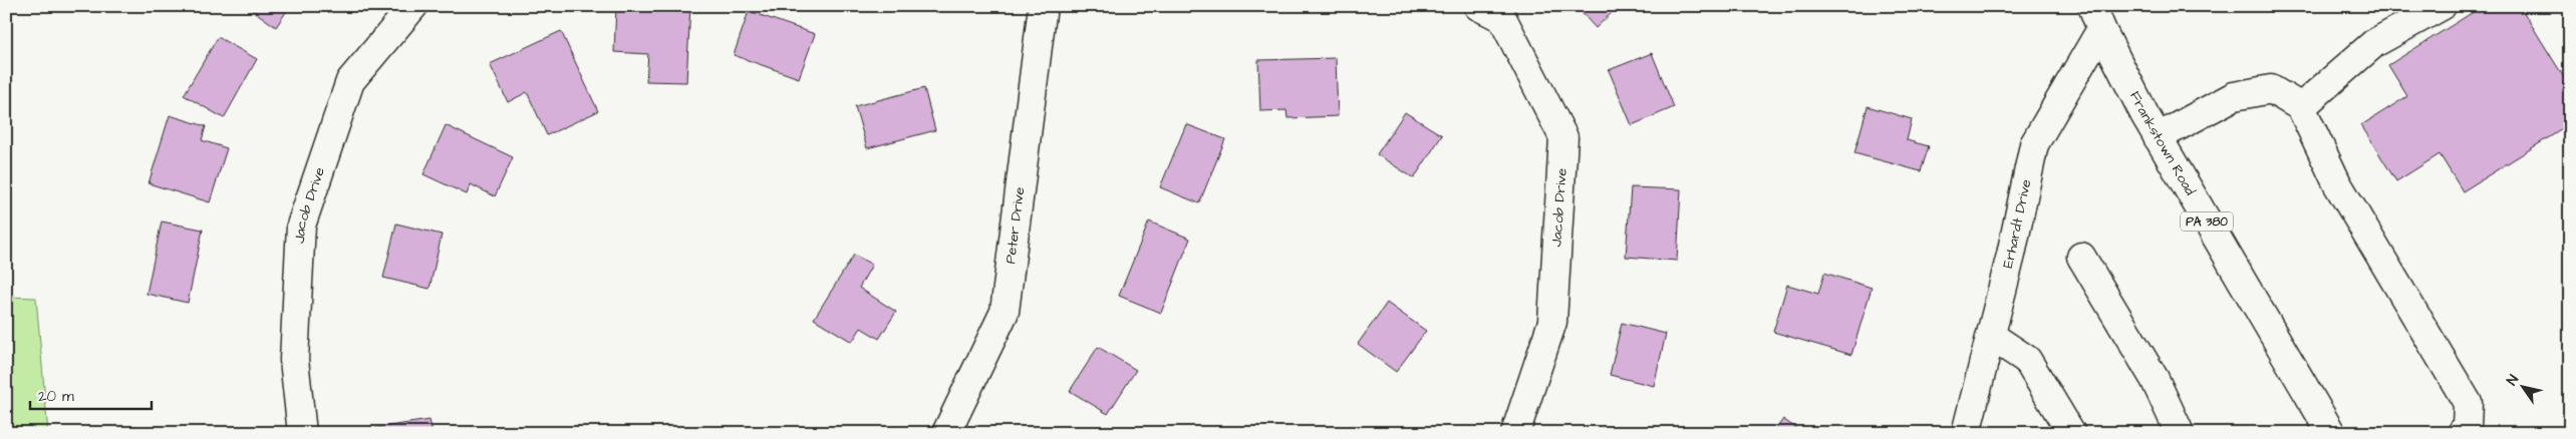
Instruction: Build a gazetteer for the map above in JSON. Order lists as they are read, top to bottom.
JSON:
{
  "streets": {
    "street": [
      "Frankstown Road",
      "Jacob Drive",
      "PA 380",
      "Erhardt Drive",
      "Peter Drive"
    ]
  },
  "crossings": [
    ["Frankstown Road", "Erhardt Drive"]
  ],
  "scale_bar": "20 m",
  "north": "top left"
}
